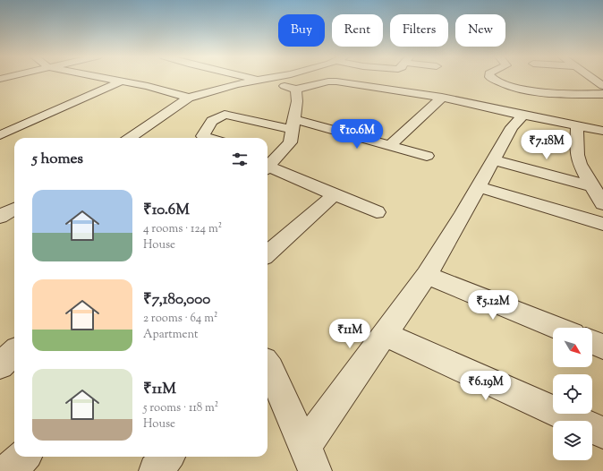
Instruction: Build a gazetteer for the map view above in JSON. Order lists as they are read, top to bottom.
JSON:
{
  "north": "bottom right",
  "page": {
    "chip": [
      "Buy",
      "Rent",
      "Filters",
      "New"
    ],
    "price": [
      "₹10.6M",
      "₹7.18M",
      "₹5.12M",
      "₹11M",
      "₹6.19M"
    ],
    "heading": "5 homes",
    "list": [
      {
        "name": "₹10.6M",
        "note": "4 rooms · 124 m² · House"
      },
      {
        "name": "₹7,180,000",
        "note": "2 rooms · 64 m² · Apartment"
      },
      {
        "name": "₹11M",
        "note": "5 rooms · 118 m² · House"
      }
    ]
  }
}
